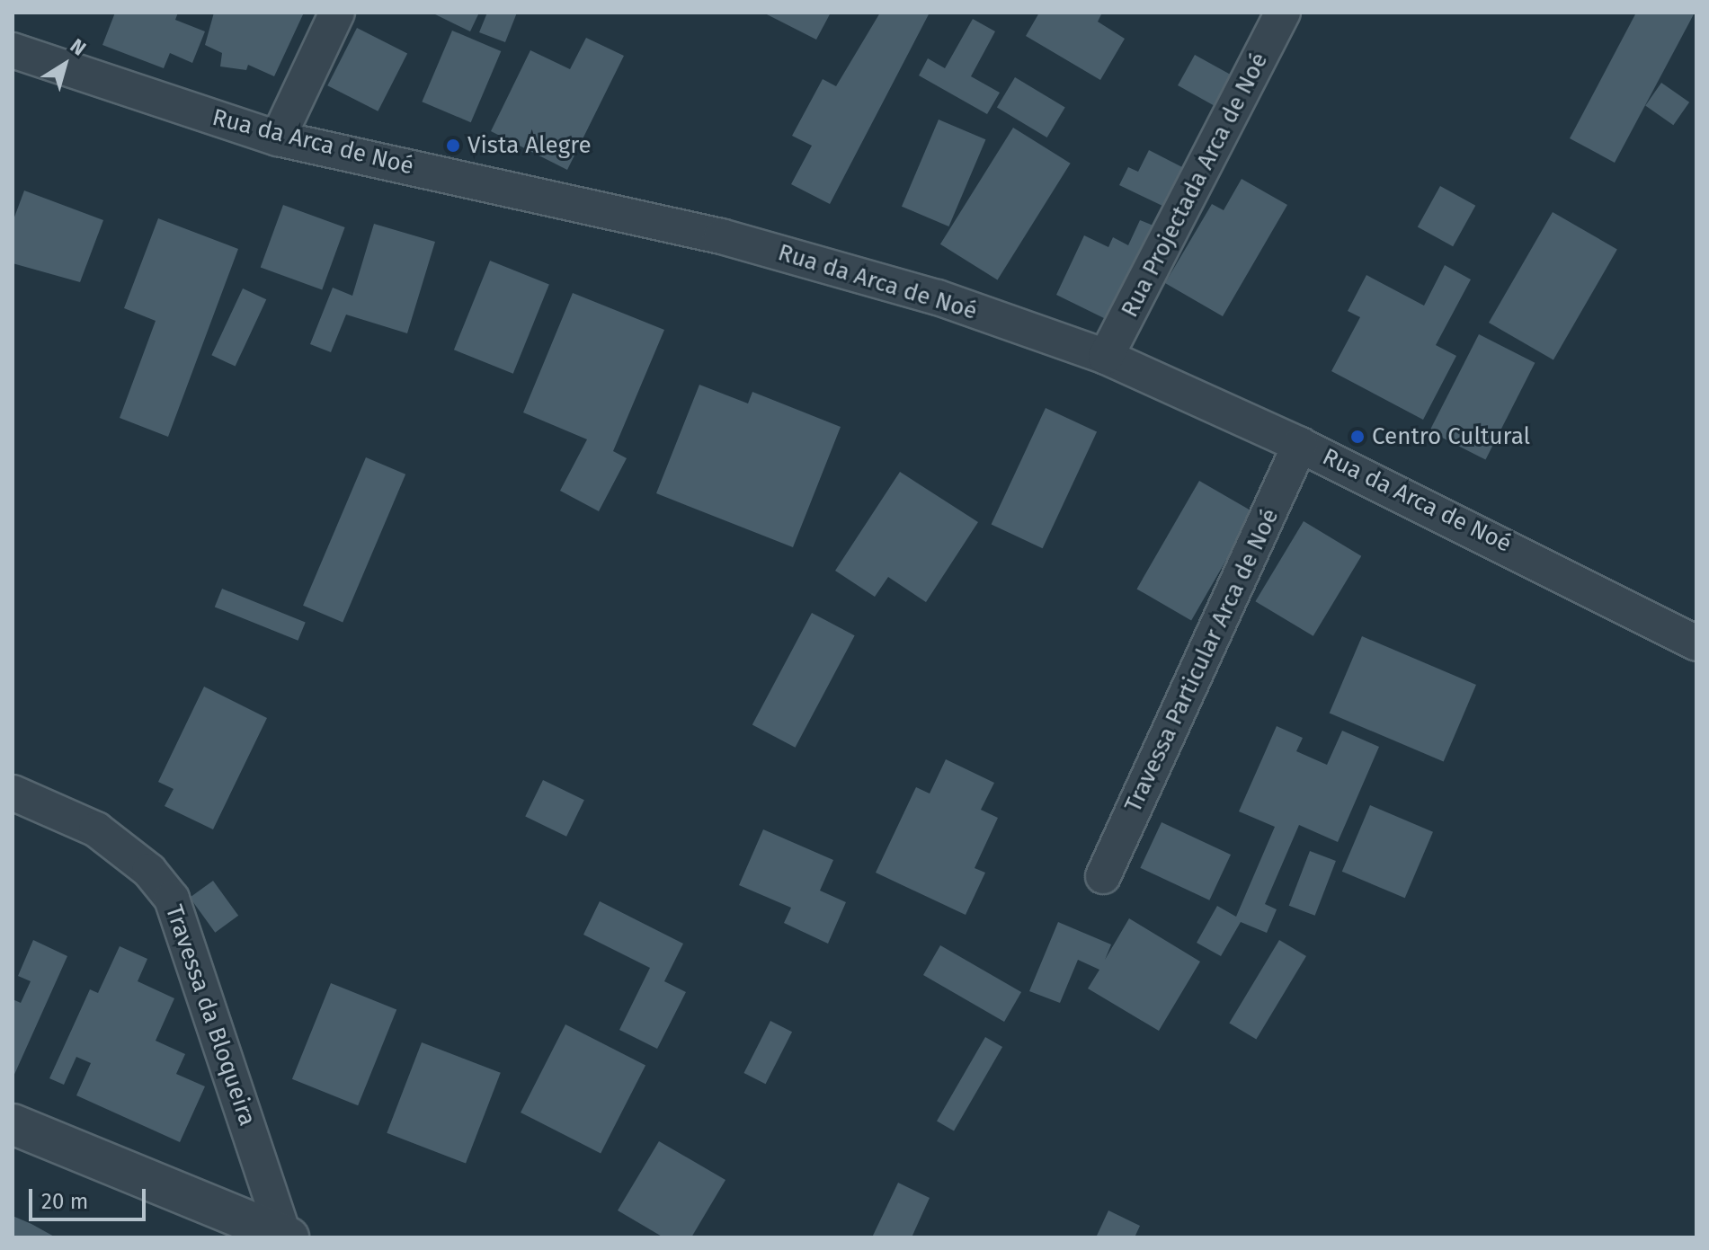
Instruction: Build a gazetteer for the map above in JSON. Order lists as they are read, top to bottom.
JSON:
{
  "streets": {
    "street": [
      "Rua da Arca de Noé",
      "Rua Projectada Arca de Noé",
      "Travessa Particular Arca de Noé",
      "Travessa da Bloqueira"
    ]
  },
  "crossings": [
    ["Rua da Arca de Noé", "Rua Projectada Arca de Noé"],
    ["Rua da Arca de Noé", "Travessa Particular Arca de Noé"]
  ],
  "places": ["Vista Alegre", "Centro Cultural"],
  "scale_bar": "20 m",
  "north": "top right"
}
